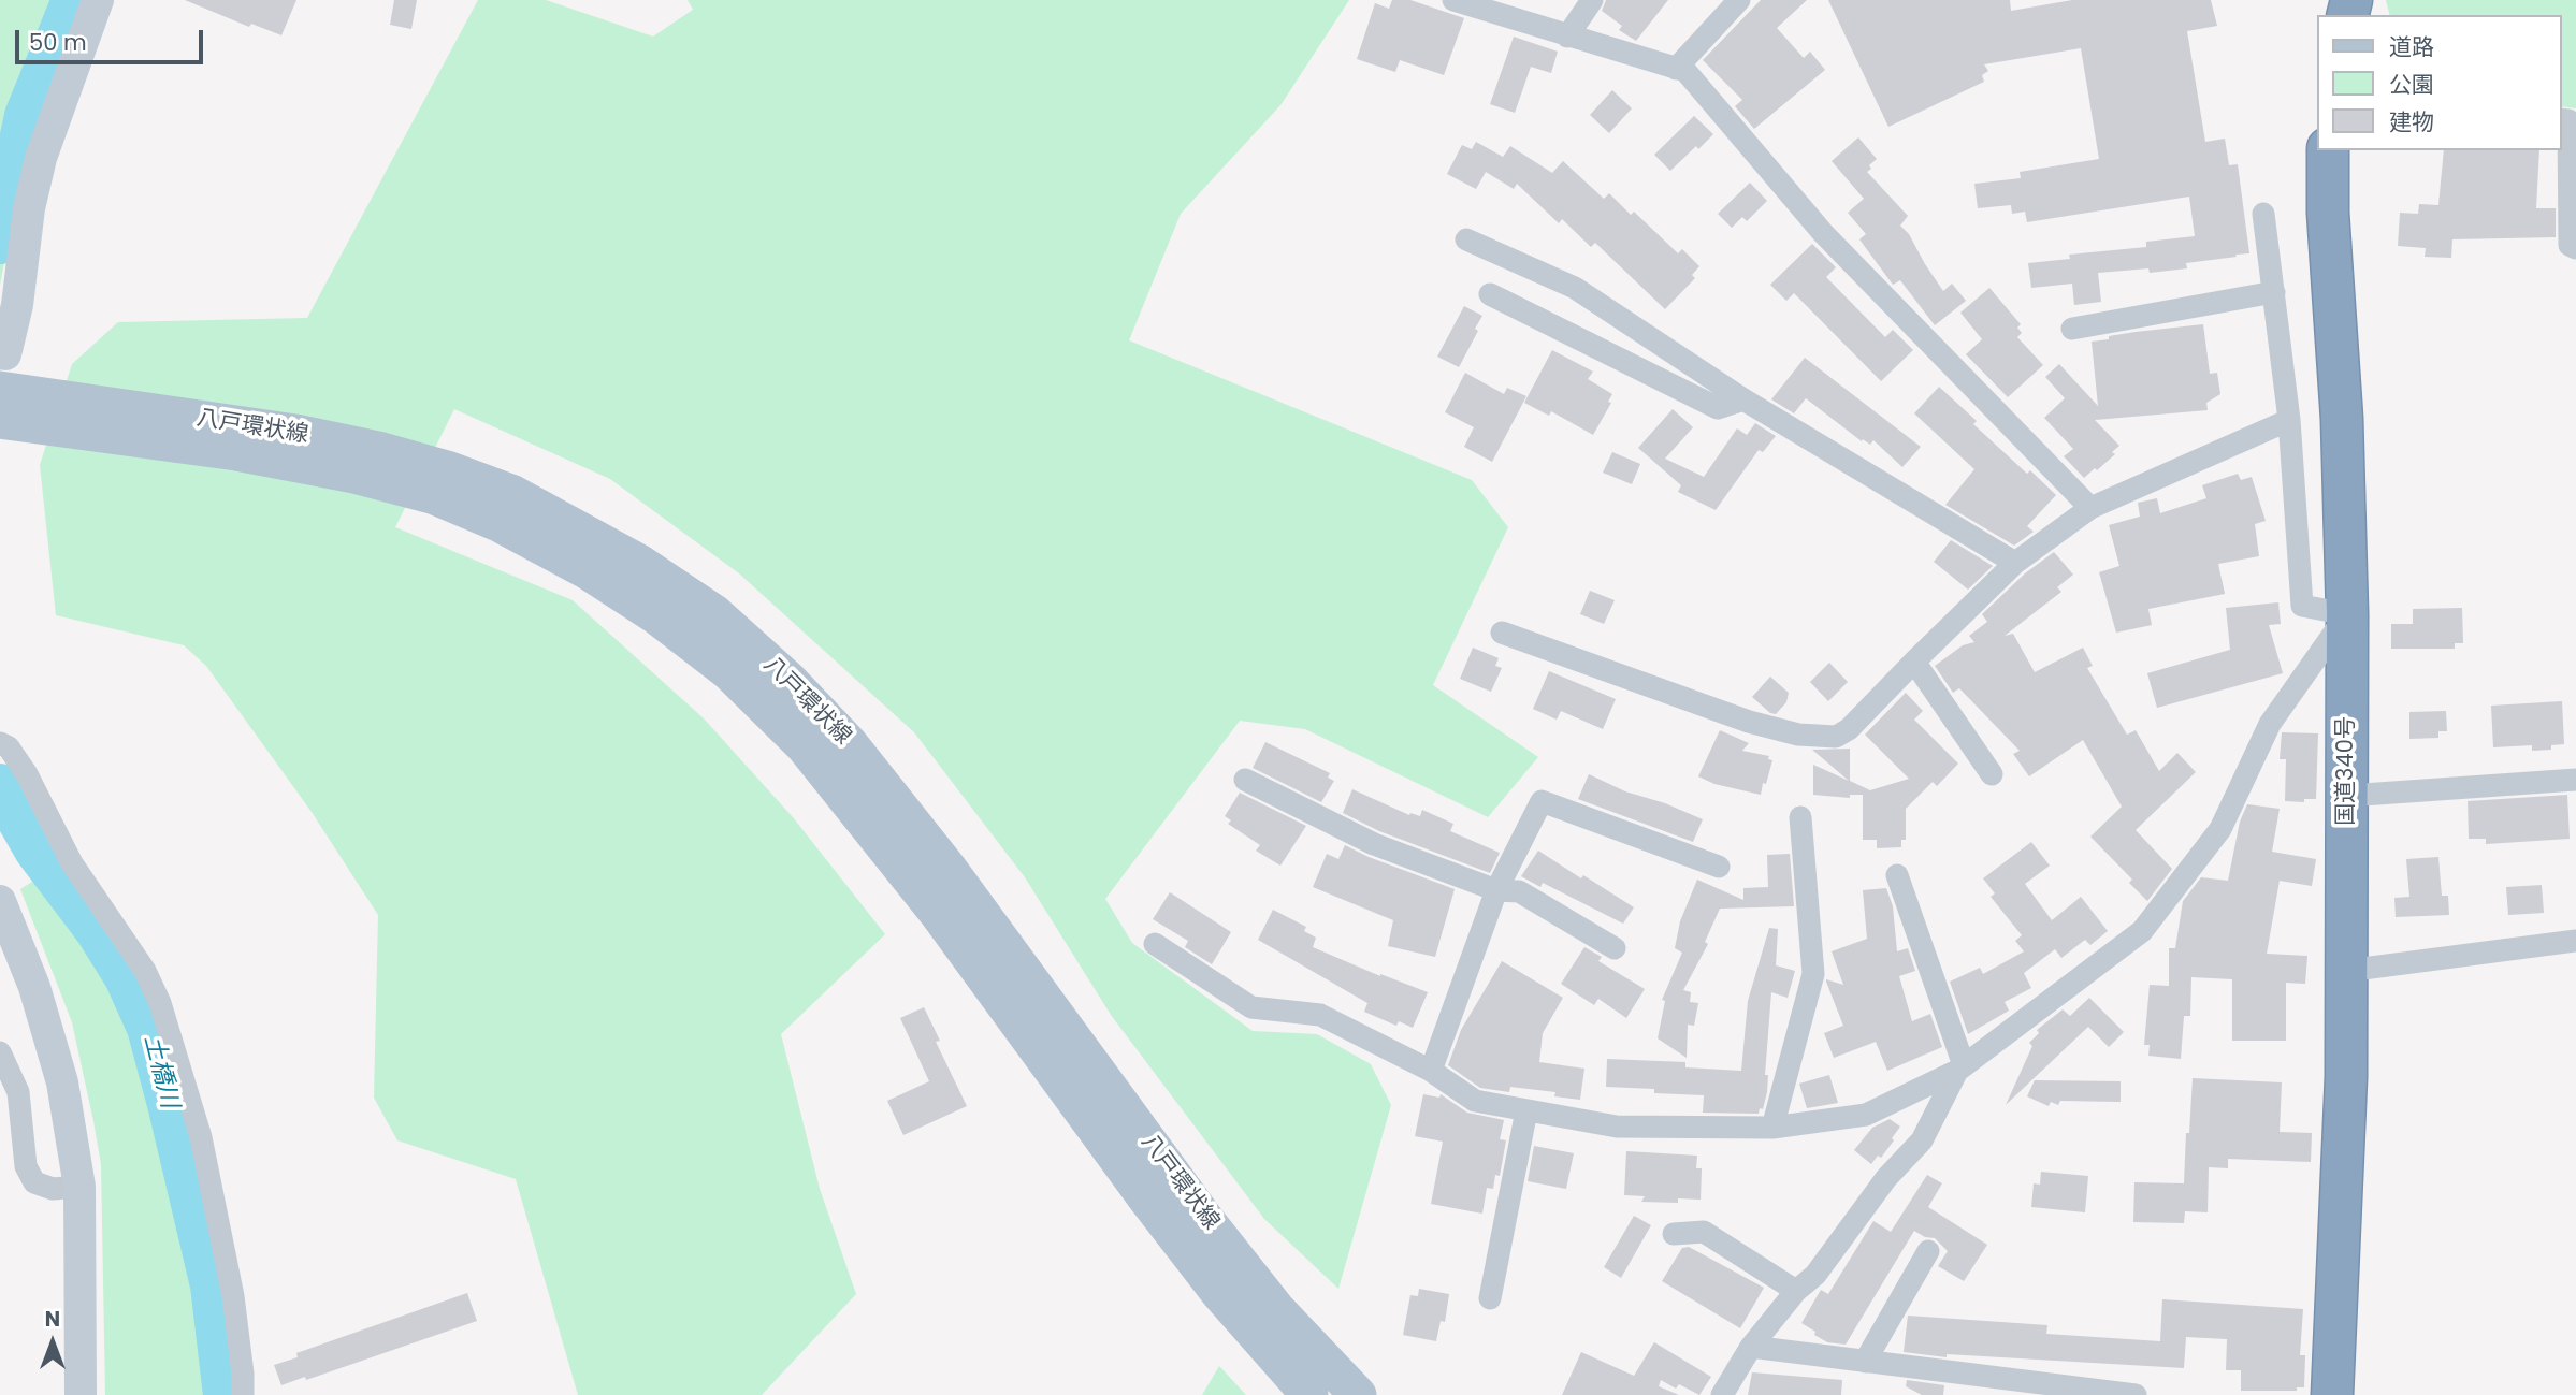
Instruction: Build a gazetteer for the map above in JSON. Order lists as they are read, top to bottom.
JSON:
{
  "streets": {
    "highway": ["国道340号"],
    "main road": ["八戸環状線"]
  },
  "water": ["土橋川"],
  "legend": ["道路", "公園", "建物"],
  "scale_bar": "50 m",
  "north": "top"
}
